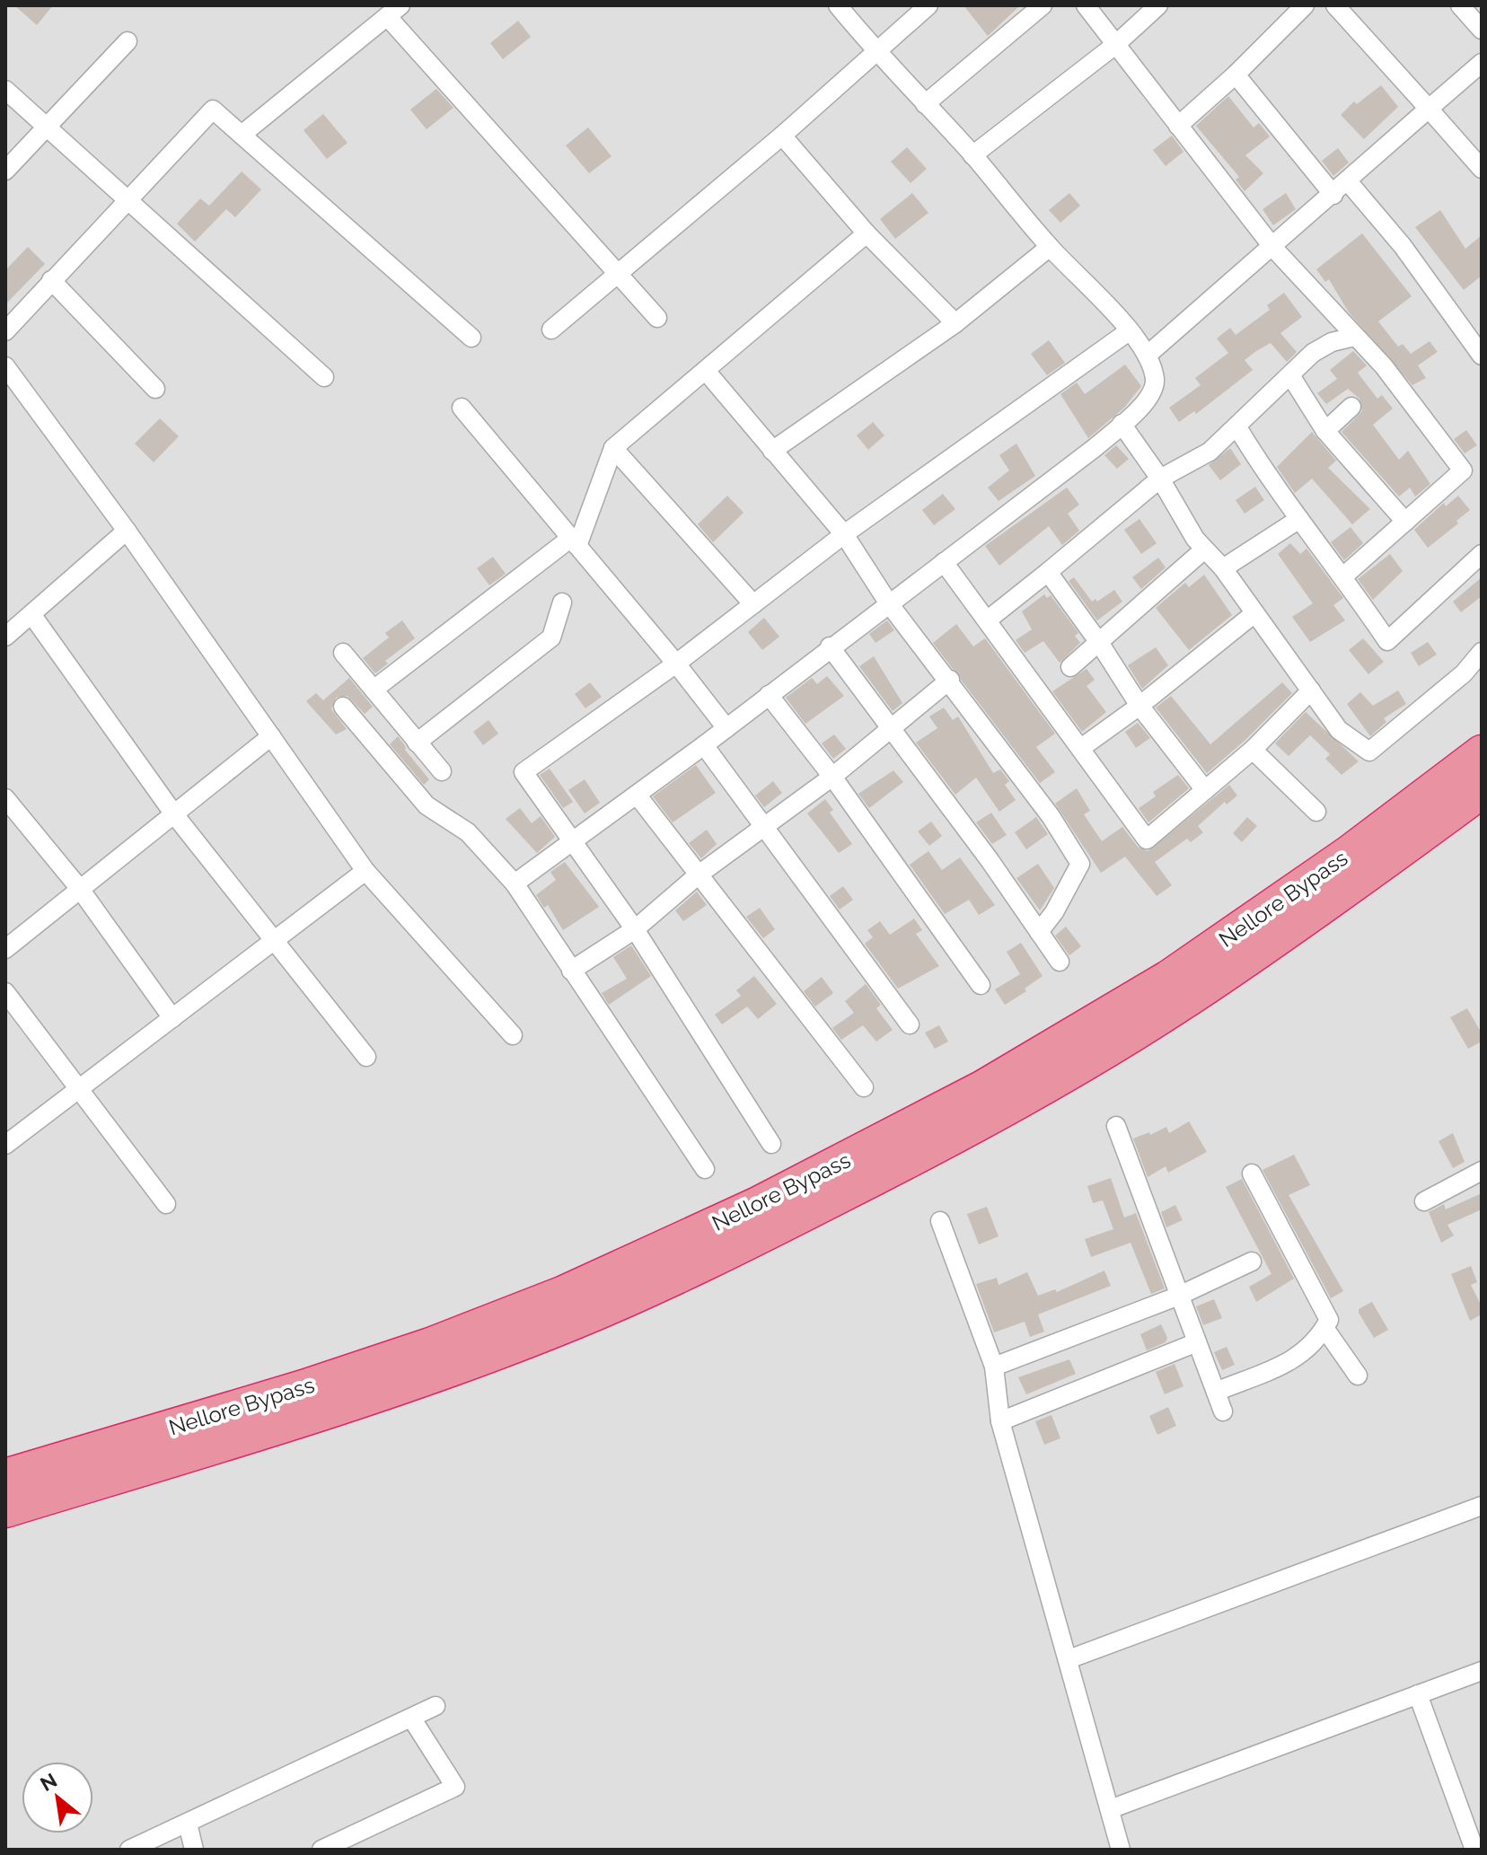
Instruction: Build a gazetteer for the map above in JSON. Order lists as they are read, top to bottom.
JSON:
{
  "streets": {
    "highway": ["Nellore Bypass"]
  },
  "north": "top left"
}
